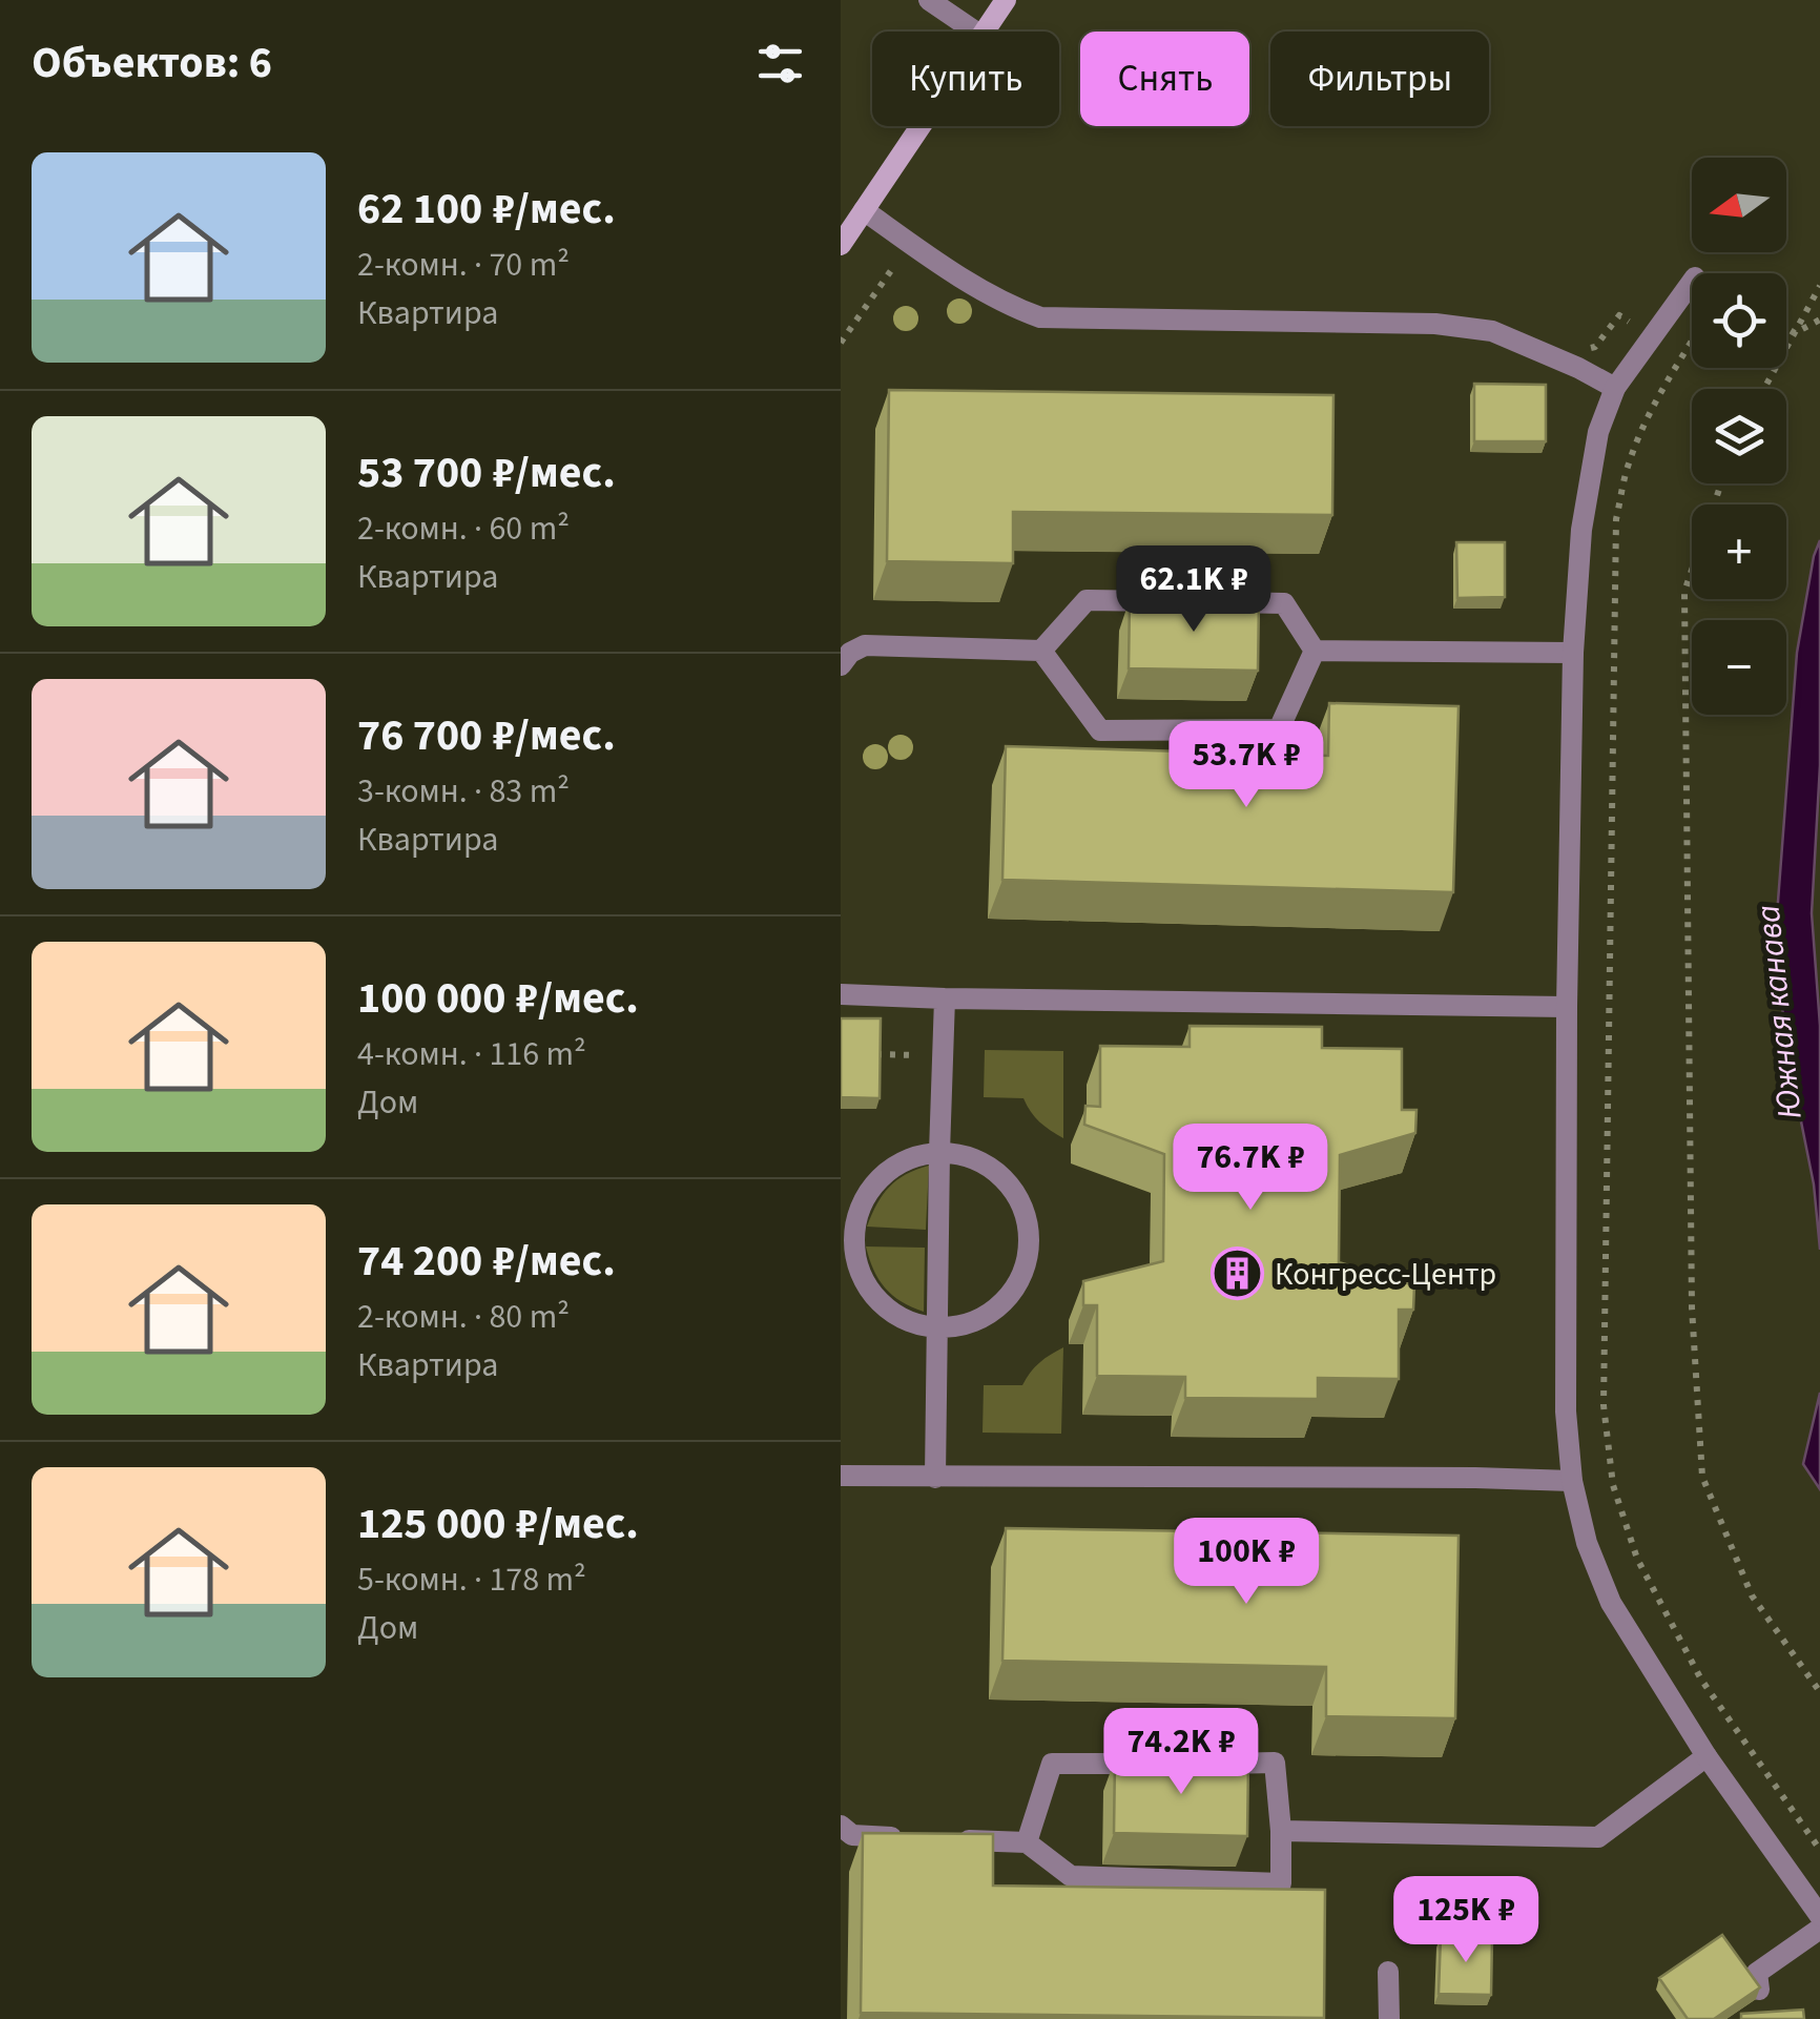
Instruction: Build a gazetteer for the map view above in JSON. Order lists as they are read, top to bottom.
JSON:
{
  "water": ["Южная канава"],
  "places": {
    "building": ["Конгресс-Центр"]
  },
  "north": "left",
  "page": {
    "heading": "Объектов: 6",
    "chip": ["Купить", "Снять", "Фильтры"],
    "list": [
      {
        "name": "62 100 ₽/мес.",
        "note": "2-комн. · 70 m² · Квартира"
      },
      {
        "name": "53 700 ₽/мес.",
        "note": "2-комн. · 60 m² · Квартира"
      },
      {
        "name": "76 700 ₽/мес.",
        "note": "3-комн. · 83 m² · Квартира"
      },
      {
        "name": "100 000 ₽/мес.",
        "note": "4-комн. · 116 m² · Дом"
      },
      {
        "name": "74 200 ₽/мес.",
        "note": "2-комн. · 80 m² · Квартира"
      },
      {
        "name": "125 000 ₽/мес.",
        "note": "5-комн. · 178 m² · Дом"
      }
    ],
    "map_buttons": ["+", "−"],
    "price": [
      "62.1K ₽",
      "53.7K ₽",
      "76.7K ₽",
      "100K ₽",
      "74.2K ₽",
      "125K ₽"
    ]
  }
}
